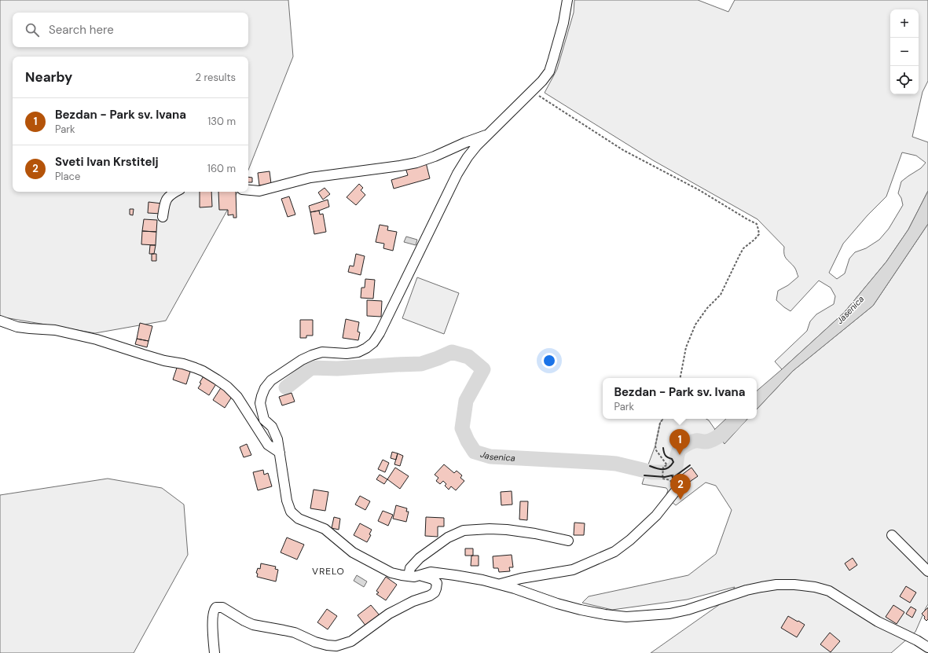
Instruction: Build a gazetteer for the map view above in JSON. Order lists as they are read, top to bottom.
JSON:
{
  "districts": ["VRELO"],
  "water": ["Jasenica"],
  "page": {
    "map_buttons": ["+", "−"],
    "search": "Search here",
    "heading": ["Nearby", "2 results"],
    "list": [
      {
        "mark": "1",
        "name": "Bezdan - Park sv. Ivana",
        "note": "Park",
        "value": "130 m"
      },
      {
        "mark": "2",
        "name": "Sveti Ivan Krstitelj",
        "note": "Place",
        "value": "160 m"
      }
    ],
    "popup": ["Bezdan - Park sv. Ivana", "Park"],
    "pins": ["1", "2"]
  }
}
